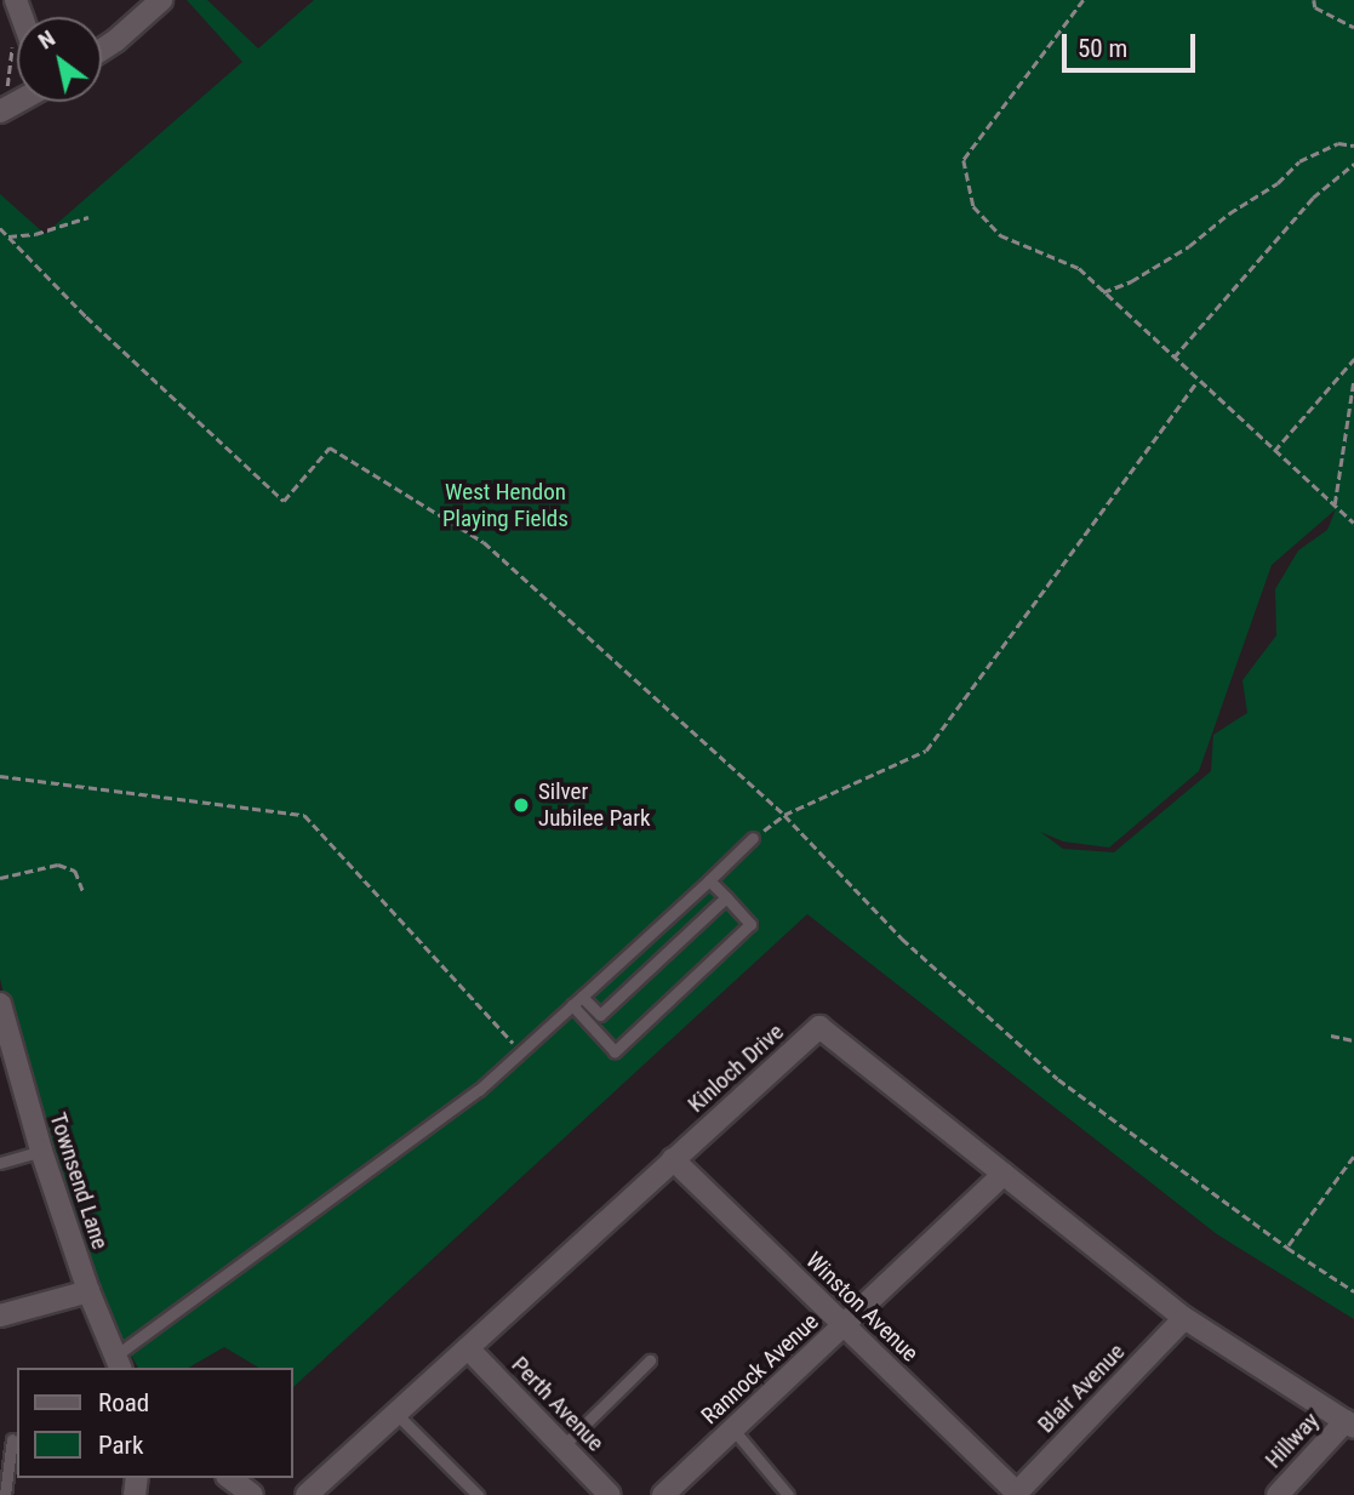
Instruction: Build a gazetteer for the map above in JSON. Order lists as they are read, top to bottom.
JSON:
{
  "streets": {
    "street": [
      "Kinloch Drive",
      "Townsend Lane",
      "Winston Avenue",
      "Rannock Avenue",
      "Blair Avenue",
      "Perth Avenue",
      "Hillway"
    ]
  },
  "crossings": [
    ["Kinloch Drive", "Winston Avenue"],
    ["Kinloch Drive", "Rannock Avenue"],
    ["Kinloch Drive", "Blair Avenue"],
    ["Kinloch Drive", "Perth Avenue"],
    ["Kinloch Drive", "Hillway"],
    ["Winston Avenue", "Rannock Avenue"],
    ["Winston Avenue", "Blair Avenue"]
  ],
  "parks": ["West Hendon Playing Fields"],
  "places": ["Silver Jubilee Park"],
  "legend": ["Road", "Park"],
  "scale_bar": "50 m",
  "north": "top left"
}
